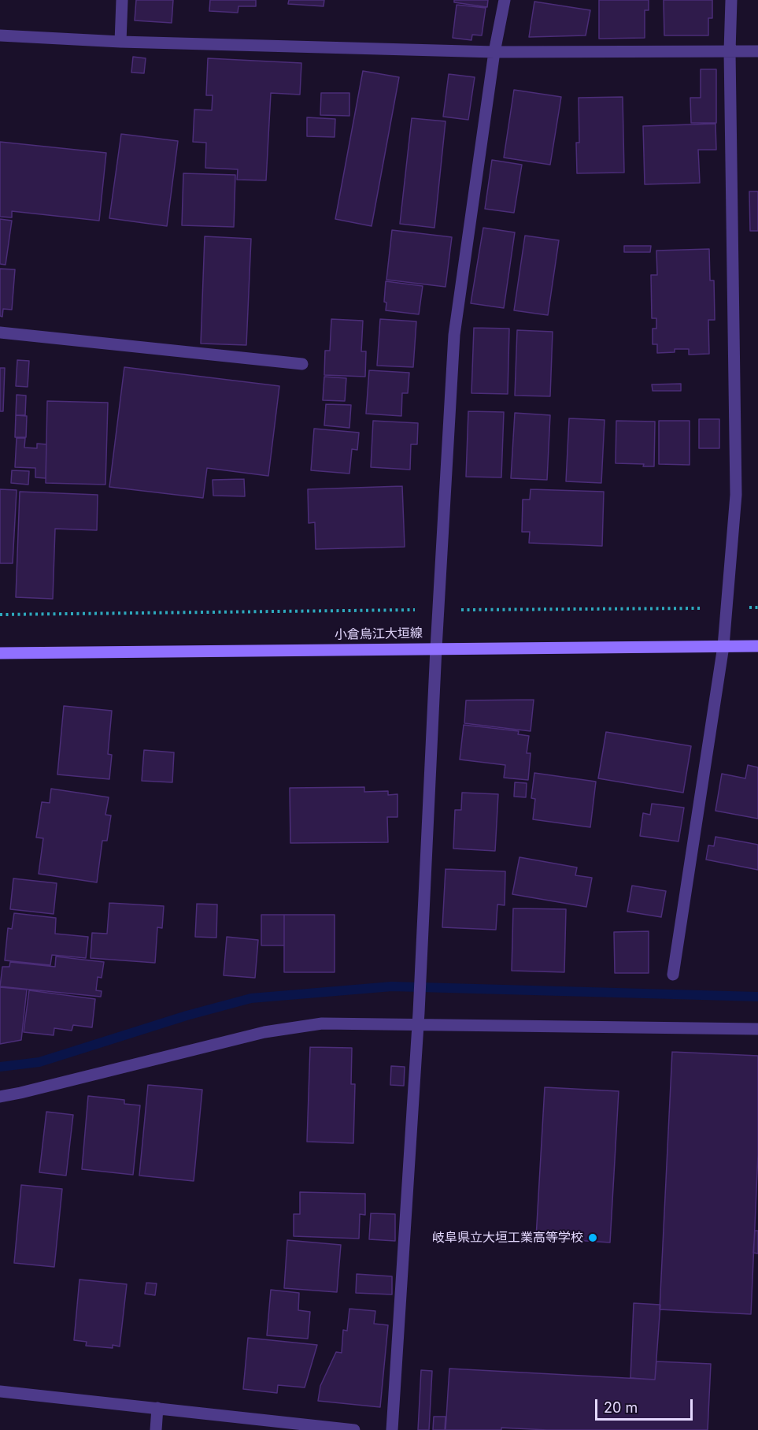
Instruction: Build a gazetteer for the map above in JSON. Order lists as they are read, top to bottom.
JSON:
{
  "streets": {
    "main road": ["小倉烏江大垣線"]
  },
  "places": ["岐阜県立大垣工業高等学校"],
  "scale_bar": "20 m"
}
